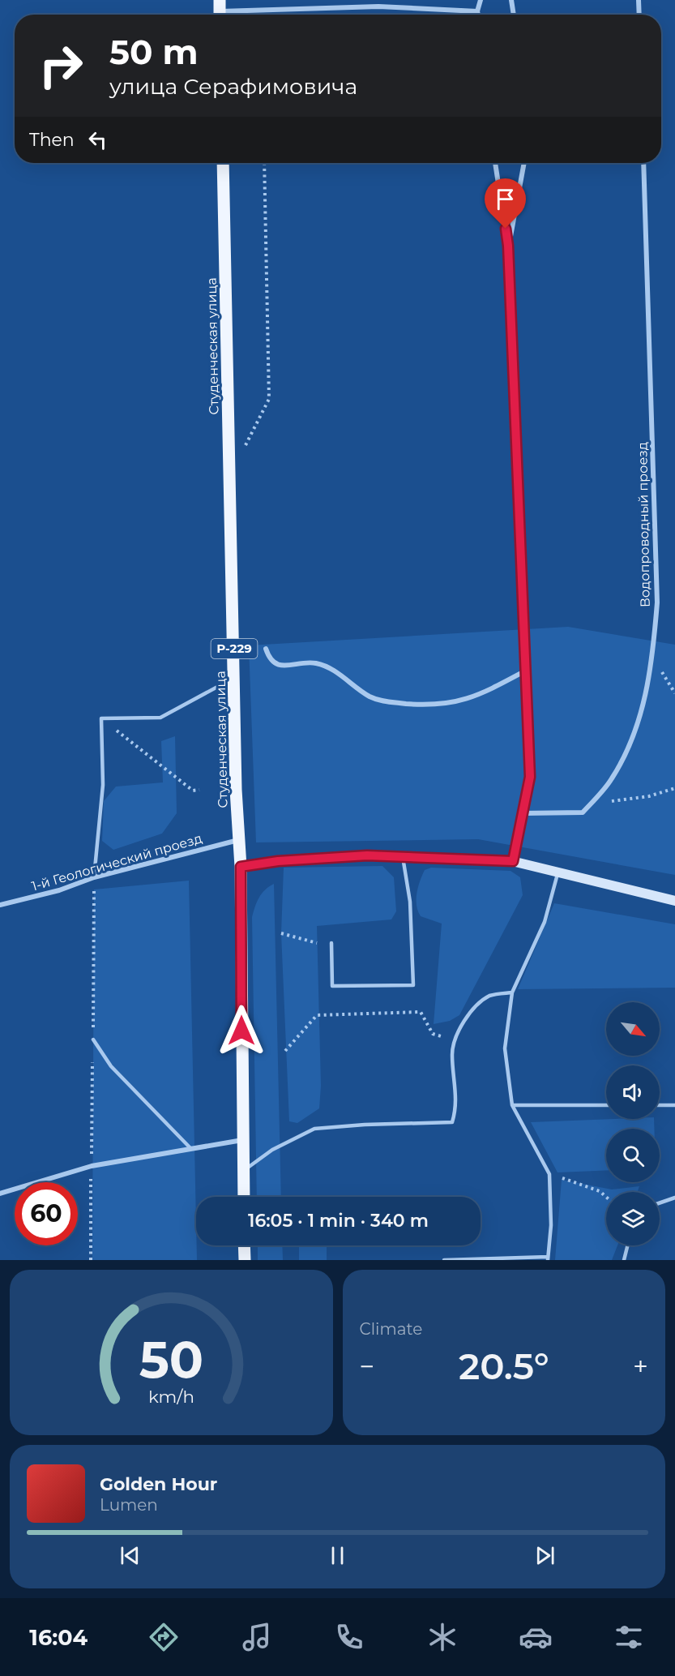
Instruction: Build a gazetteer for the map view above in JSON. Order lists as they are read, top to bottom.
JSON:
{
  "streets": {
    "main road": ["Студенческая улица", "Р-229"],
    "street": ["Водопроводный проезд", "1-й Геологический проезд"]
  },
  "crossings": [
    ["Студенческая улица", "1-й Геологический проезд"]
  ],
  "north": "bottom right",
  "page": {
    "turn": ["50 m", "улица Серафимовича"],
    "then": "Then",
    "limit": "60",
    "trip": "16:05 · 1 min · 340 m",
    "tile": "Climate",
    "heat": ["−", "20.5°", "+"],
    "song": ["Golden Hour", "Lumen"],
    "tabs": "16:04",
    "gauge": ["50", "km/h"]
  }
}
